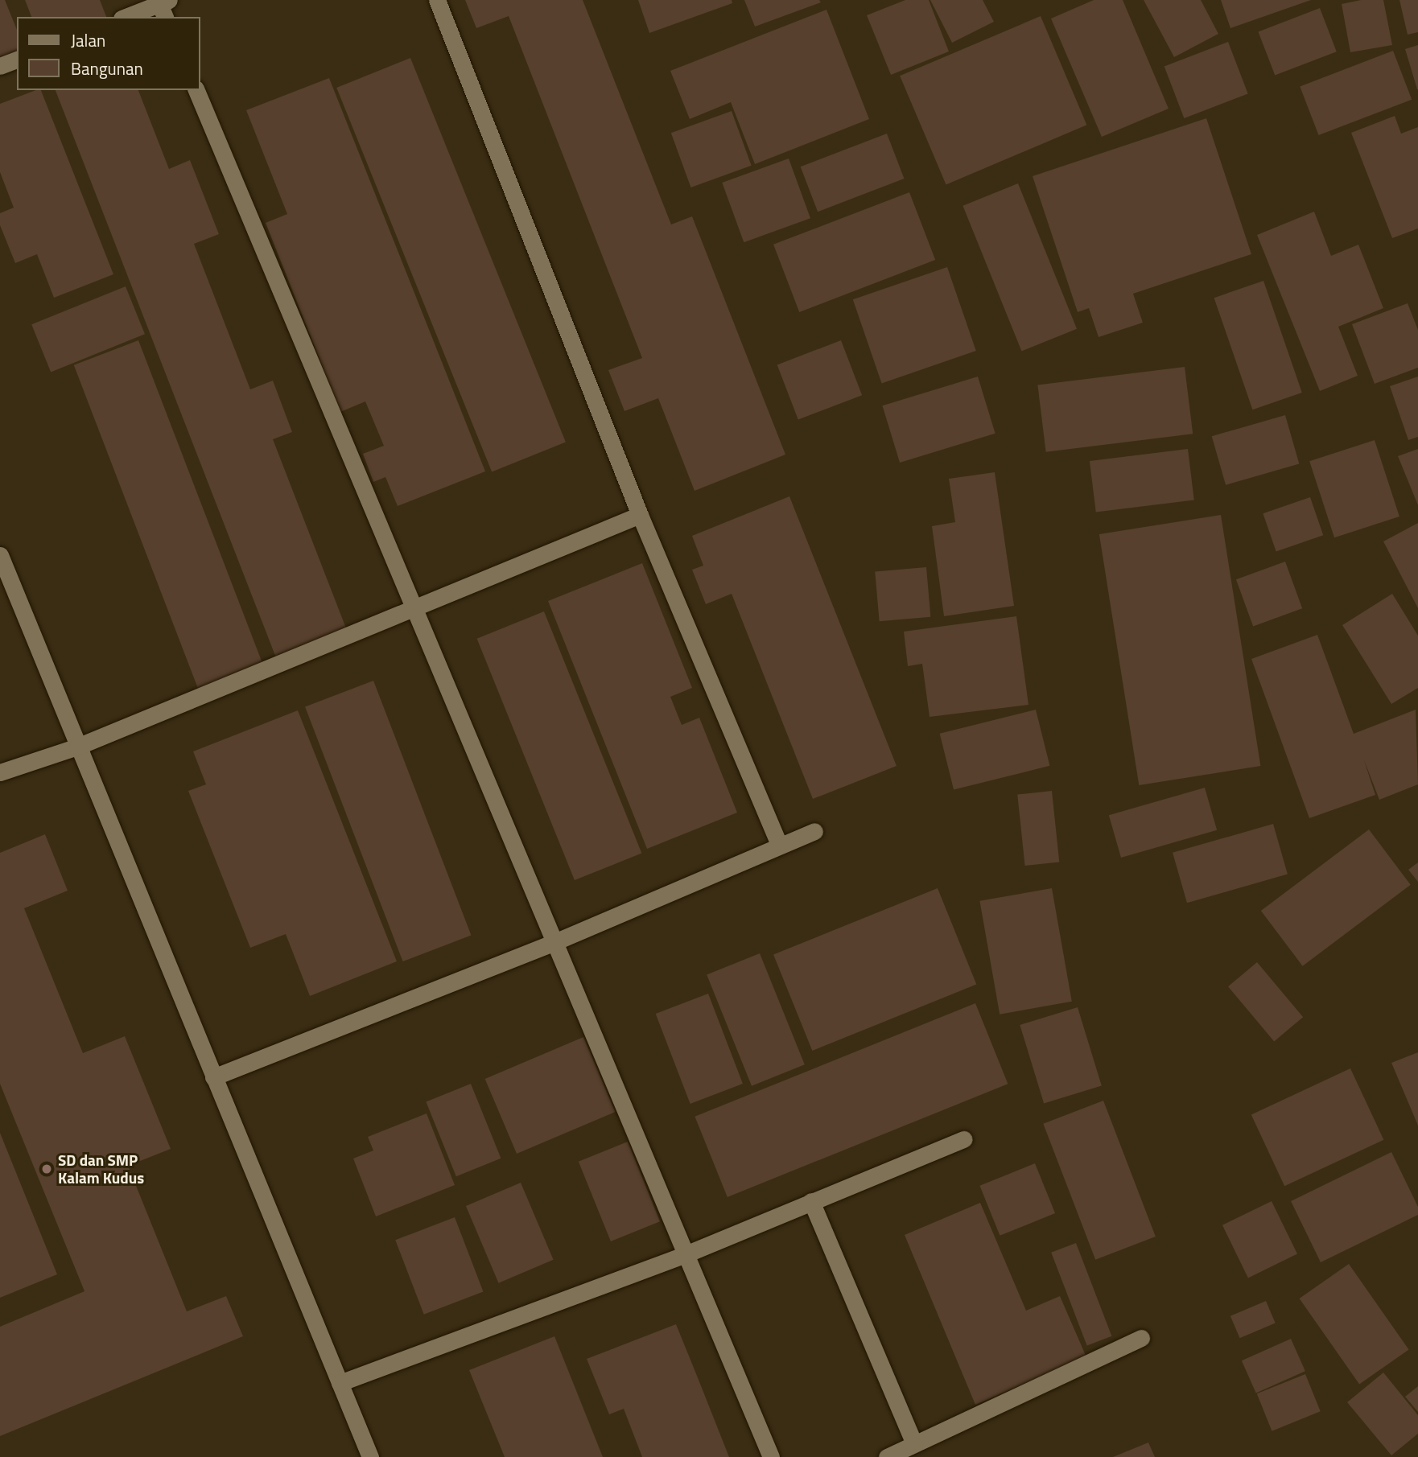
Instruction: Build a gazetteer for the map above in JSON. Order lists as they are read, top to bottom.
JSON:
{
  "places": ["SD dan SMP Kalam Kudus"],
  "legend": ["Jalan", "Bangunan"]
}
